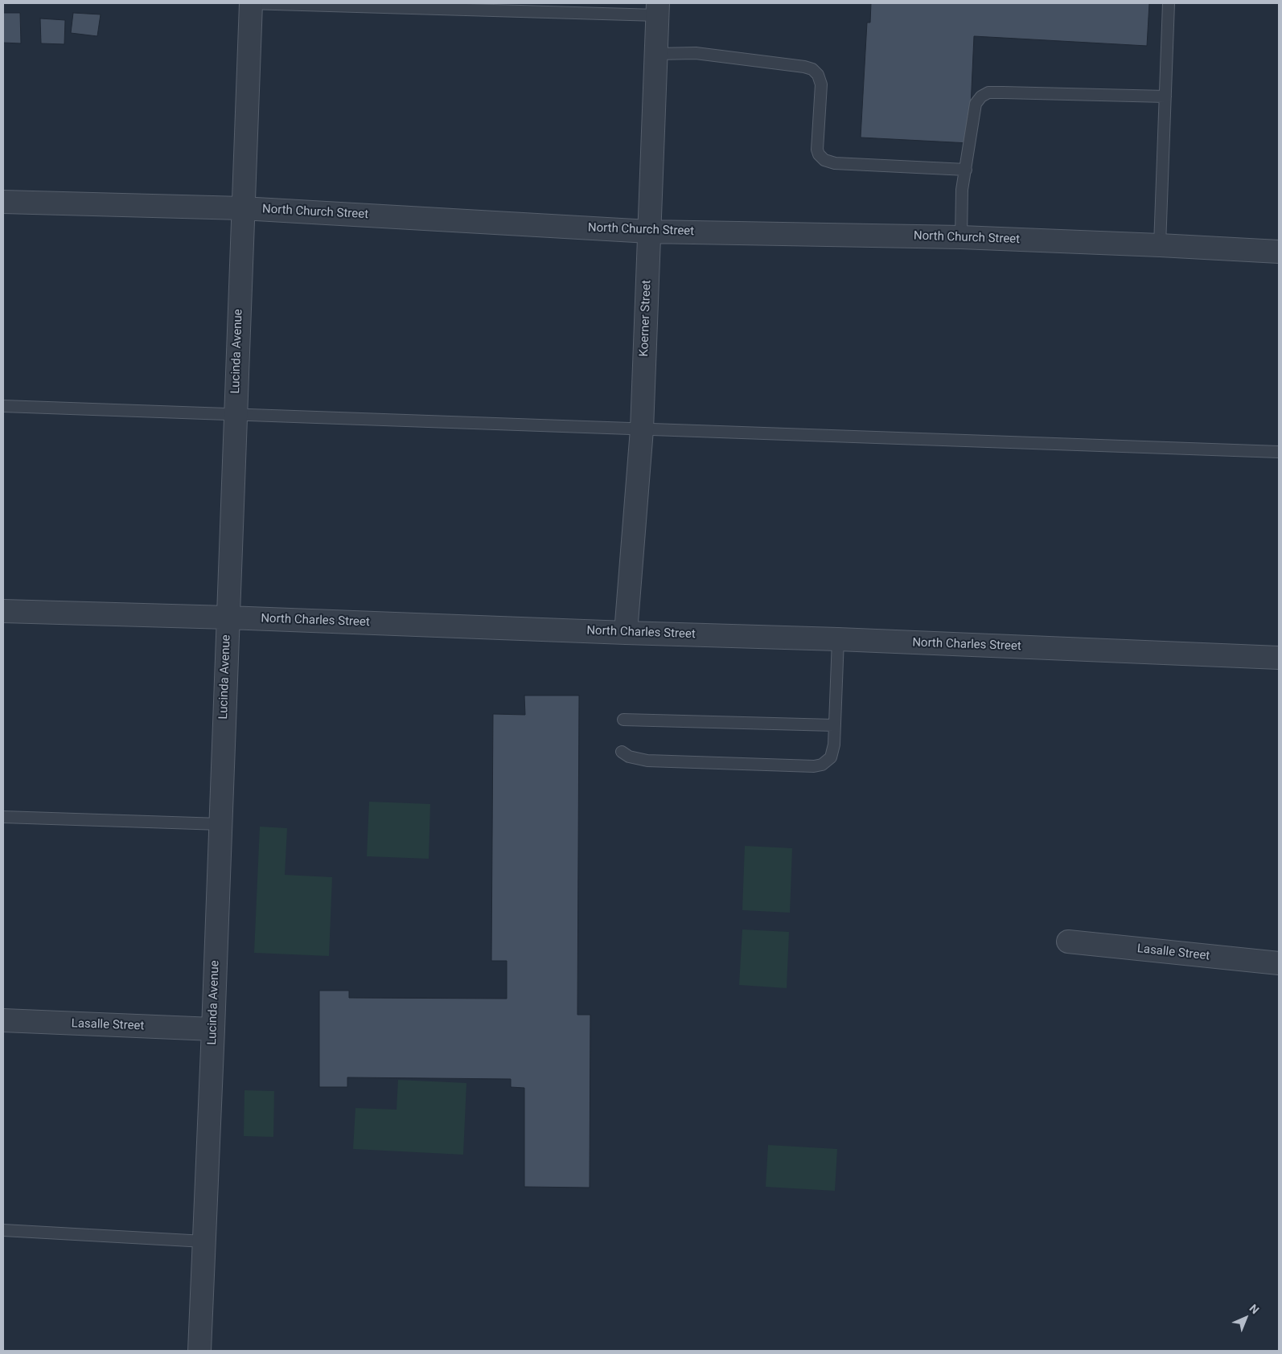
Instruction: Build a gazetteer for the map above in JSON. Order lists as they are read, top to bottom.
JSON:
{
  "streets": {
    "street": [
      "North Church Street",
      "Koerner Street",
      "Lucinda Avenue",
      "North Charles Street",
      "Lasalle Street"
    ]
  },
  "crossings": [
    ["North Church Street", "Koerner Street"],
    ["North Church Street", "Lucinda Avenue"],
    ["Koerner Street", "North Charles Street"],
    ["Lucinda Avenue", "North Charles Street"],
    ["Lucinda Avenue", "Lasalle Street"]
  ],
  "north": "top right"
}
